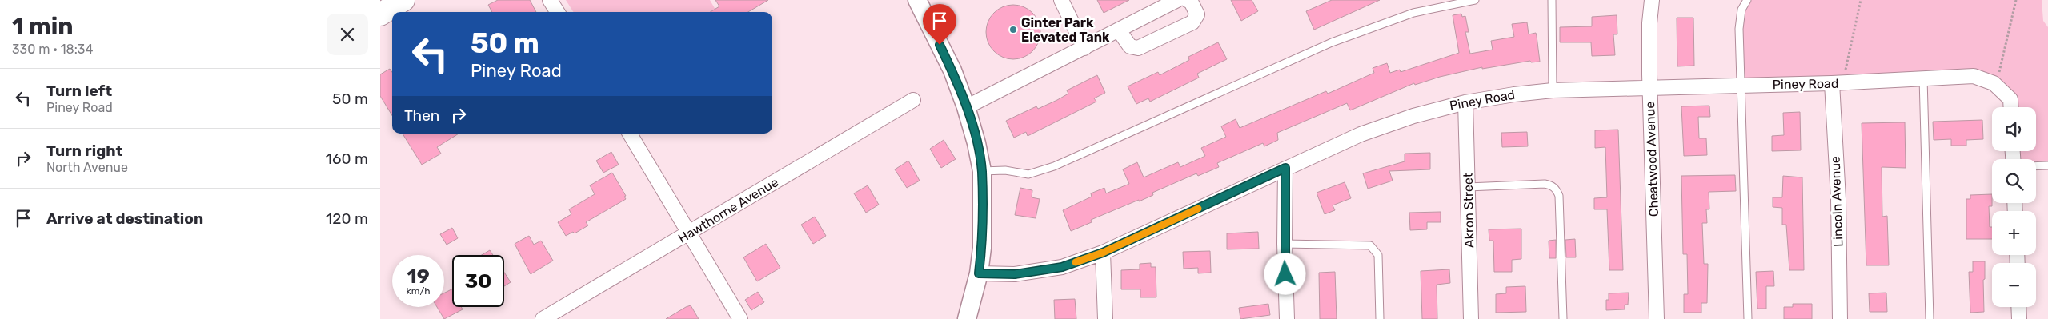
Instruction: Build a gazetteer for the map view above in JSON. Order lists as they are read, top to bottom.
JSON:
{
  "streets": {
    "street": [
      "Piney Road",
      "Cheatwood Avenue",
      "Lincoln Avenue",
      "Hawthorne Avenue",
      "Akron Street"
    ]
  },
  "crossings": [
    ["Piney Road", "Cheatwood Avenue"],
    ["Piney Road", "Lincoln Avenue"],
    ["Piney Road", "Akron Street"]
  ],
  "places": ["Ginter Park Elevated Tank"],
  "page": {
    "heading": ["1 min", "330 m · 18:34"],
    "turn": ["50 m", "Piney Road"],
    "list": [
      {
        "name": "Turn left",
        "note": "Piney Road",
        "value": "50 m"
      },
      {
        "name": "Turn right",
        "note": "North Avenue",
        "value": "160 m"
      },
      {
        "name": "Arrive at destination",
        "value": "120 m"
      }
    ],
    "then": "Then",
    "map_buttons": ["+", "−"],
    "speed": "19 km/h",
    "limit": "30"
  }
}
